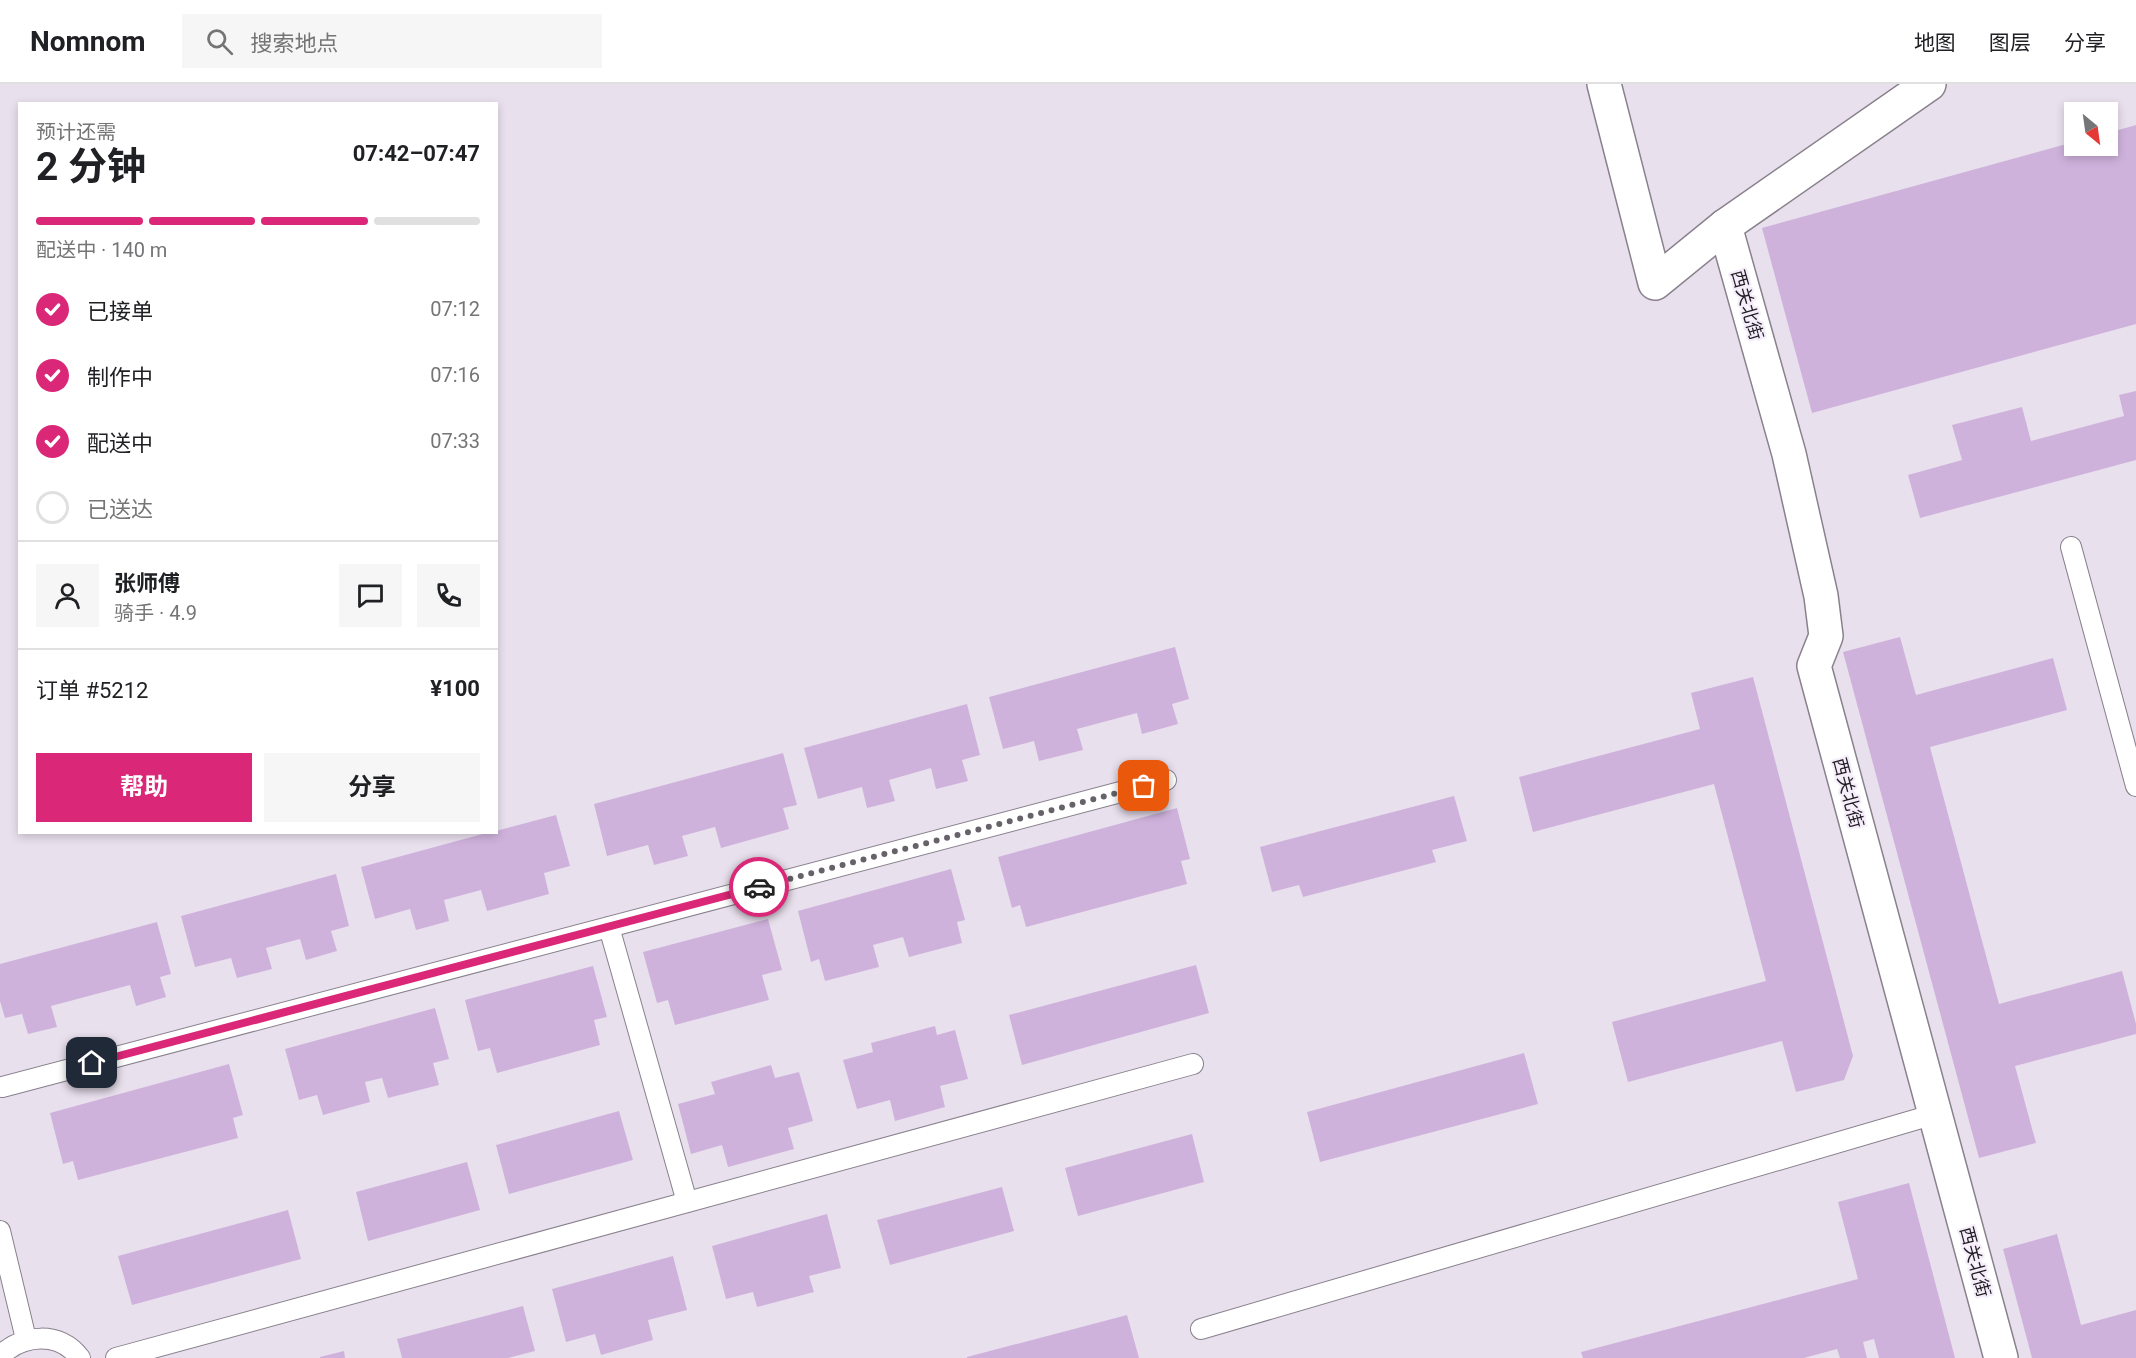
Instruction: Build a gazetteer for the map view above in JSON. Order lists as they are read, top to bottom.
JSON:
{
  "streets": {
    "street": ["西关北街"]
  },
  "north": "bottom right",
  "page": {
    "header": "Nomnom",
    "search": "搜索地点",
    "nav": ["地图", "图层", "分享"],
    "heading": ["2 分钟", "预计还需", "07:42–07:47"],
    "panel": [
      "张师傅",
      "骑手 · 4.9",
      "订单 #5212",
      "¥100"
    ],
    "bar": "配送中 · 140 m",
    "list": [
      ["已接单", "07:12"],
      ["制作中", "07:16"],
      ["配送中", "07:33"],
      "已送达"
    ],
    "buttons": ["帮助", "分享"]
  }
}
